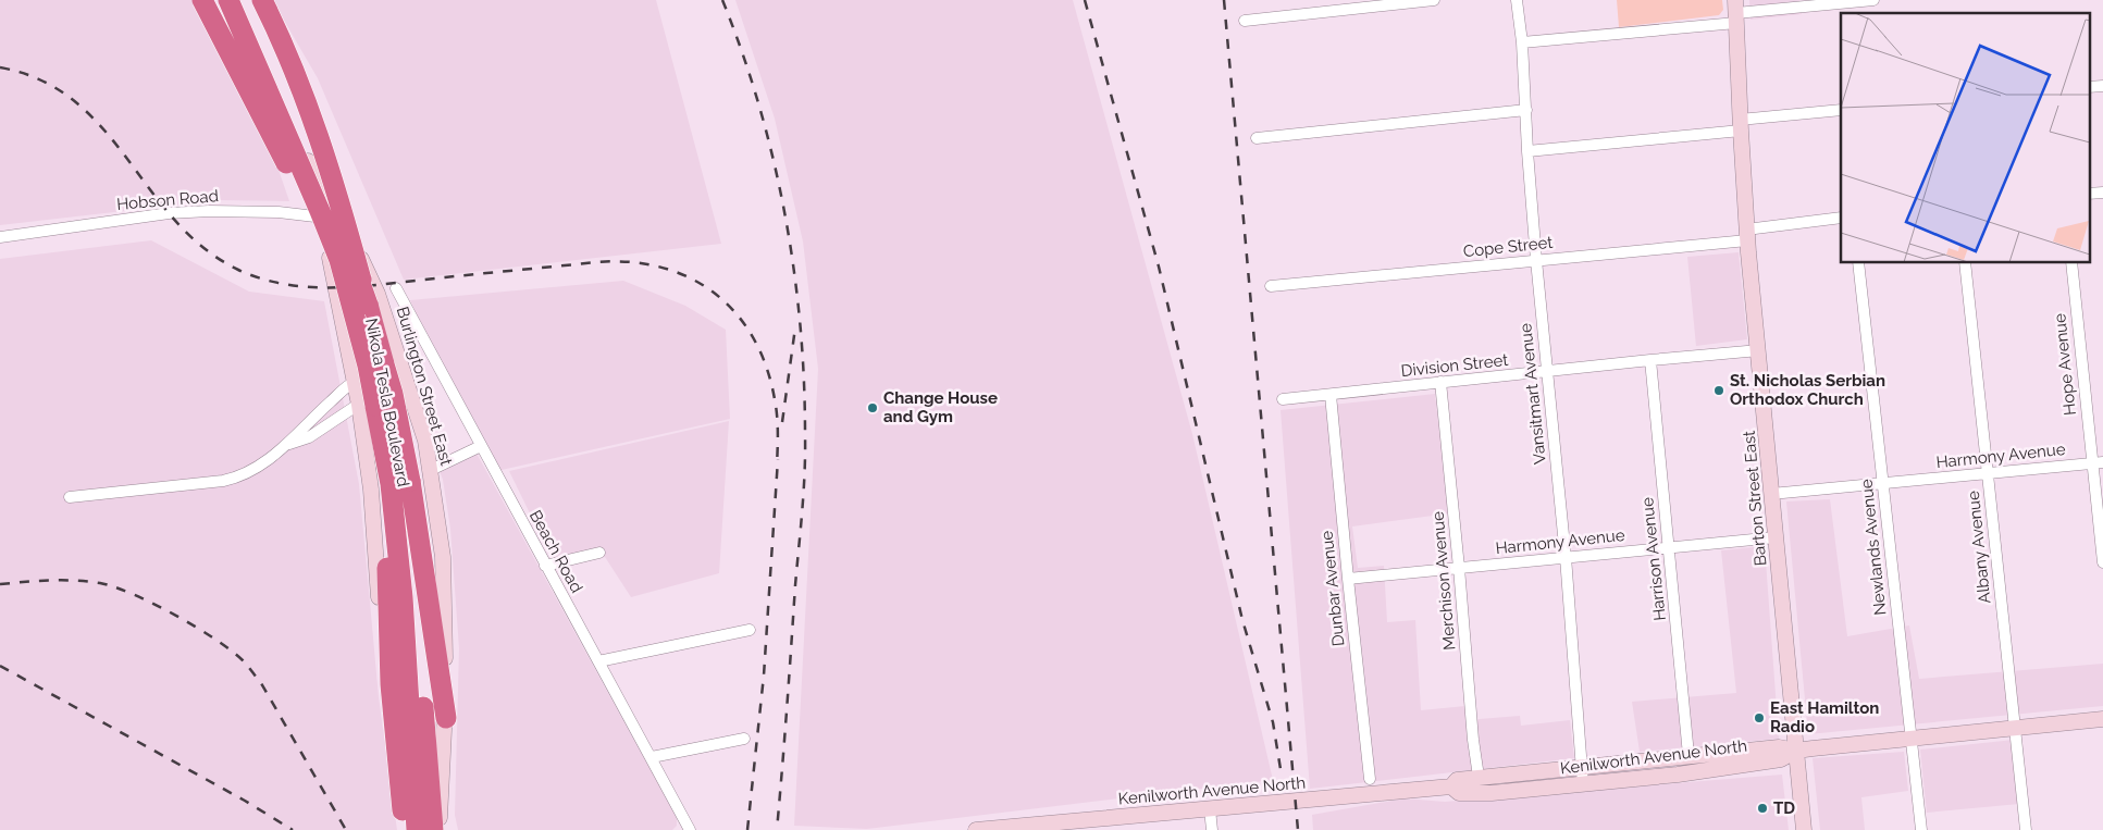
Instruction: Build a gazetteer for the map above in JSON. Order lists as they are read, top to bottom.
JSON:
{
  "streets": {
    "highway": ["Nikola Tesla Boulevard"],
    "main road": ["Burlington Street East", "Barton Street East", "Kenilworth Avenue North"],
    "street": [
      "Hobson Road",
      "Cope Street",
      "Hope Avenue",
      "Division Street",
      "Vansitmart Avenue",
      "Harmony Avenue",
      "Newlands Avenue",
      "Albany Avenue",
      "Beach Road",
      "Harrison Avenue",
      "Merchison Avenue",
      "Dunbar Avenue"
    ]
  },
  "crossings": [
    ["Hobson Road", "Burlington Street East"],
    ["Cope Street", "Vansitmart Avenue"],
    ["Cope Street", "Barton Street East"],
    ["Hope Avenue", "Harmony Avenue"],
    ["Division Street", "Vansitmart Avenue"],
    ["Division Street", "Barton Street East"],
    ["Division Street", "Harrison Avenue"],
    ["Division Street", "Merchison Avenue"],
    ["Division Street", "Dunbar Avenue"],
    ["Burlington Street East", "Nikola Tesla Boulevard"],
    ["Vansitmart Avenue", "Harmony Avenue"],
    ["Vansitmart Avenue", "Kenilworth Avenue North"],
    ["Harmony Avenue", "Barton Street East"],
    ["Harmony Avenue", "Newlands Avenue"],
    ["Harmony Avenue", "Albany Avenue"],
    ["Harmony Avenue", "Harrison Avenue"],
    ["Harmony Avenue", "Merchison Avenue"],
    ["Harmony Avenue", "Dunbar Avenue"],
    ["Barton Street East", "Kenilworth Avenue North"],
    ["Newlands Avenue", "Kenilworth Avenue North"],
    ["Albany Avenue", "Kenilworth Avenue North"],
    ["Harrison Avenue", "Kenilworth Avenue North"],
    ["Merchison Avenue", "Kenilworth Avenue North"]
  ],
  "places": [
    "St. Nicholas Serbian Orthodox Church",
    "Change House and Gym",
    "East Hamilton Radio",
    "TD"
  ]
}
